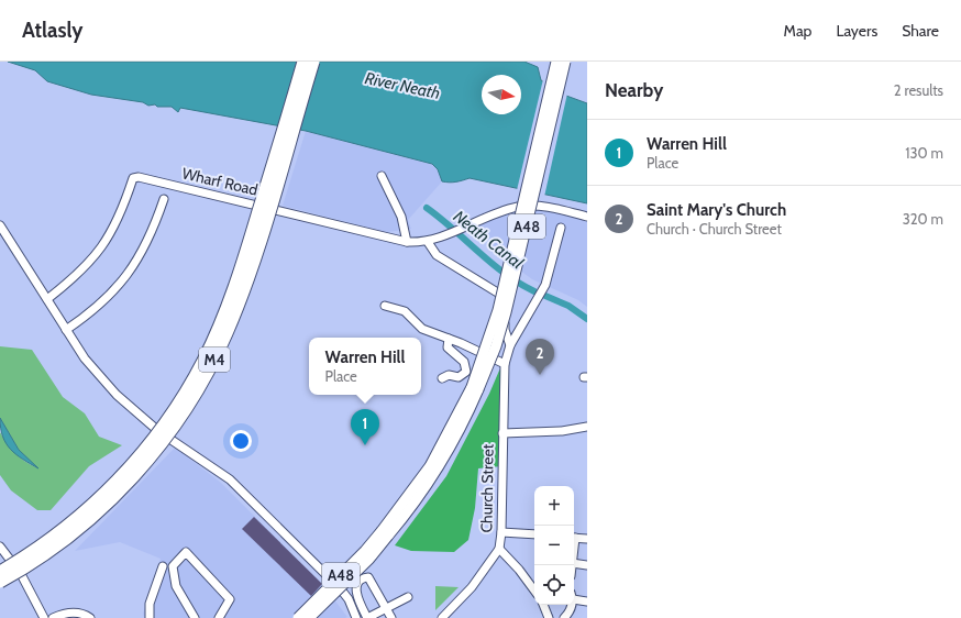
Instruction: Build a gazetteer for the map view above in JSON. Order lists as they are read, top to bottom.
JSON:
{
  "streets": {
    "highway": ["M4"],
    "main road": ["A48"],
    "street": ["Wharf Road", "Church Street"]
  },
  "water": ["River Neath", "Neath Canal"],
  "north": "right",
  "page": {
    "header": "Atlasly",
    "nav": ["Map", "Layers", "Share"],
    "heading": ["Nearby", "2 results"],
    "list": [
      {
        "mark": "1",
        "name": "Warren Hill",
        "note": "Place",
        "value": "130 m"
      },
      {
        "mark": "2",
        "name": "Saint Mary's Church",
        "note": "Church · Church Street",
        "value": "320 m"
      }
    ],
    "popup": ["Warren Hill", "Place"],
    "pins": ["2", "1"],
    "map_buttons": ["+", "−"]
  }
}
